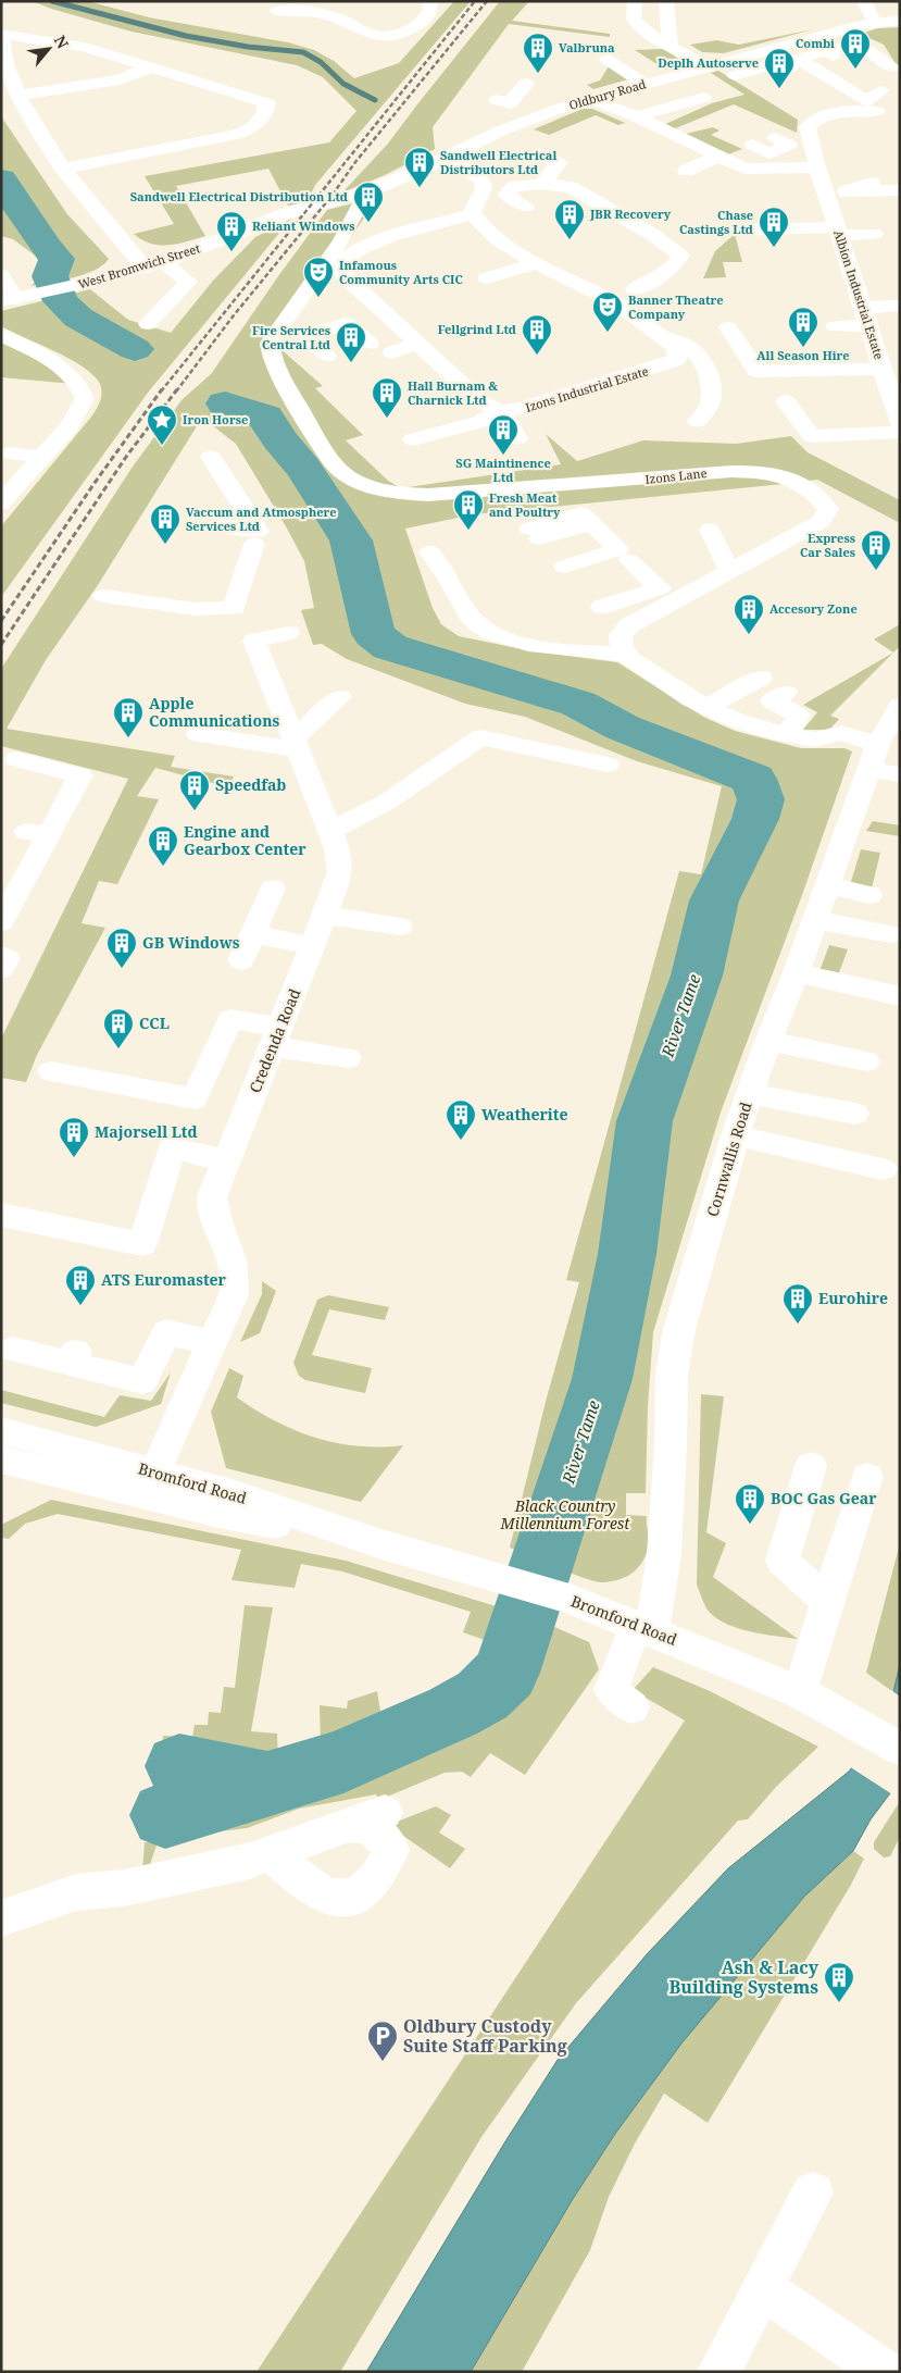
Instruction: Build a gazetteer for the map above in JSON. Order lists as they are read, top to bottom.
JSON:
{
  "streets": {
    "street": [
      "Oldbury Road",
      "West Bromwich Street",
      "Albion Industrial Estate",
      "Izons Industrial Estate",
      "Izons Lane",
      "Credenda Road",
      "Cornwallis Road",
      "Bromford Road"
    ]
  },
  "crossings": [
    ["Oldbury Road", "West Bromwich Street"],
    ["Oldbury Road", "Izons Lane"],
    ["Credenda Road", "Bromford Road"],
    ["Cornwallis Road", "Bromford Road"]
  ],
  "water": ["River Tame"],
  "parks": ["Black Country Millennium Forest"],
  "places": {
    "building": [
      "Combi",
      "Valbruna",
      "Deplh Autoserve",
      "Sandwell Electrical Distributors Ltd",
      "Sandwell Electrical Distribution Ltd",
      "JBR Recovery",
      "Chase Castings Ltd",
      "Reliant Windows",
      "All Season Hire",
      "Fellgrind Ltd",
      "Fire Services Central Ltd",
      "Hall Burnam & Charnick Ltd",
      "SG Maintinence Ltd",
      "Fresh Meat and Poultry",
      "Vaccum and Atmosphere Services Ltd",
      "Express Car Sales",
      "Accesory Zone",
      "Apple Communications",
      "Speedfab",
      "Engine and Gearbox Center",
      "GB Windows",
      "CCL",
      "Weatherite",
      "Majorsell Ltd",
      "ATS Euromaster",
      "Eurohire",
      "BOC Gas Gear",
      "Ash & Lacy Building Systems"
    ],
    "theatre": ["Infamous Community Arts CIC", "Banner Theatre Company"],
    "place": ["Iron Horse"],
    "parking": ["Oldbury Custody Suite Staff Parking"]
  },
  "north": "top right"
}
